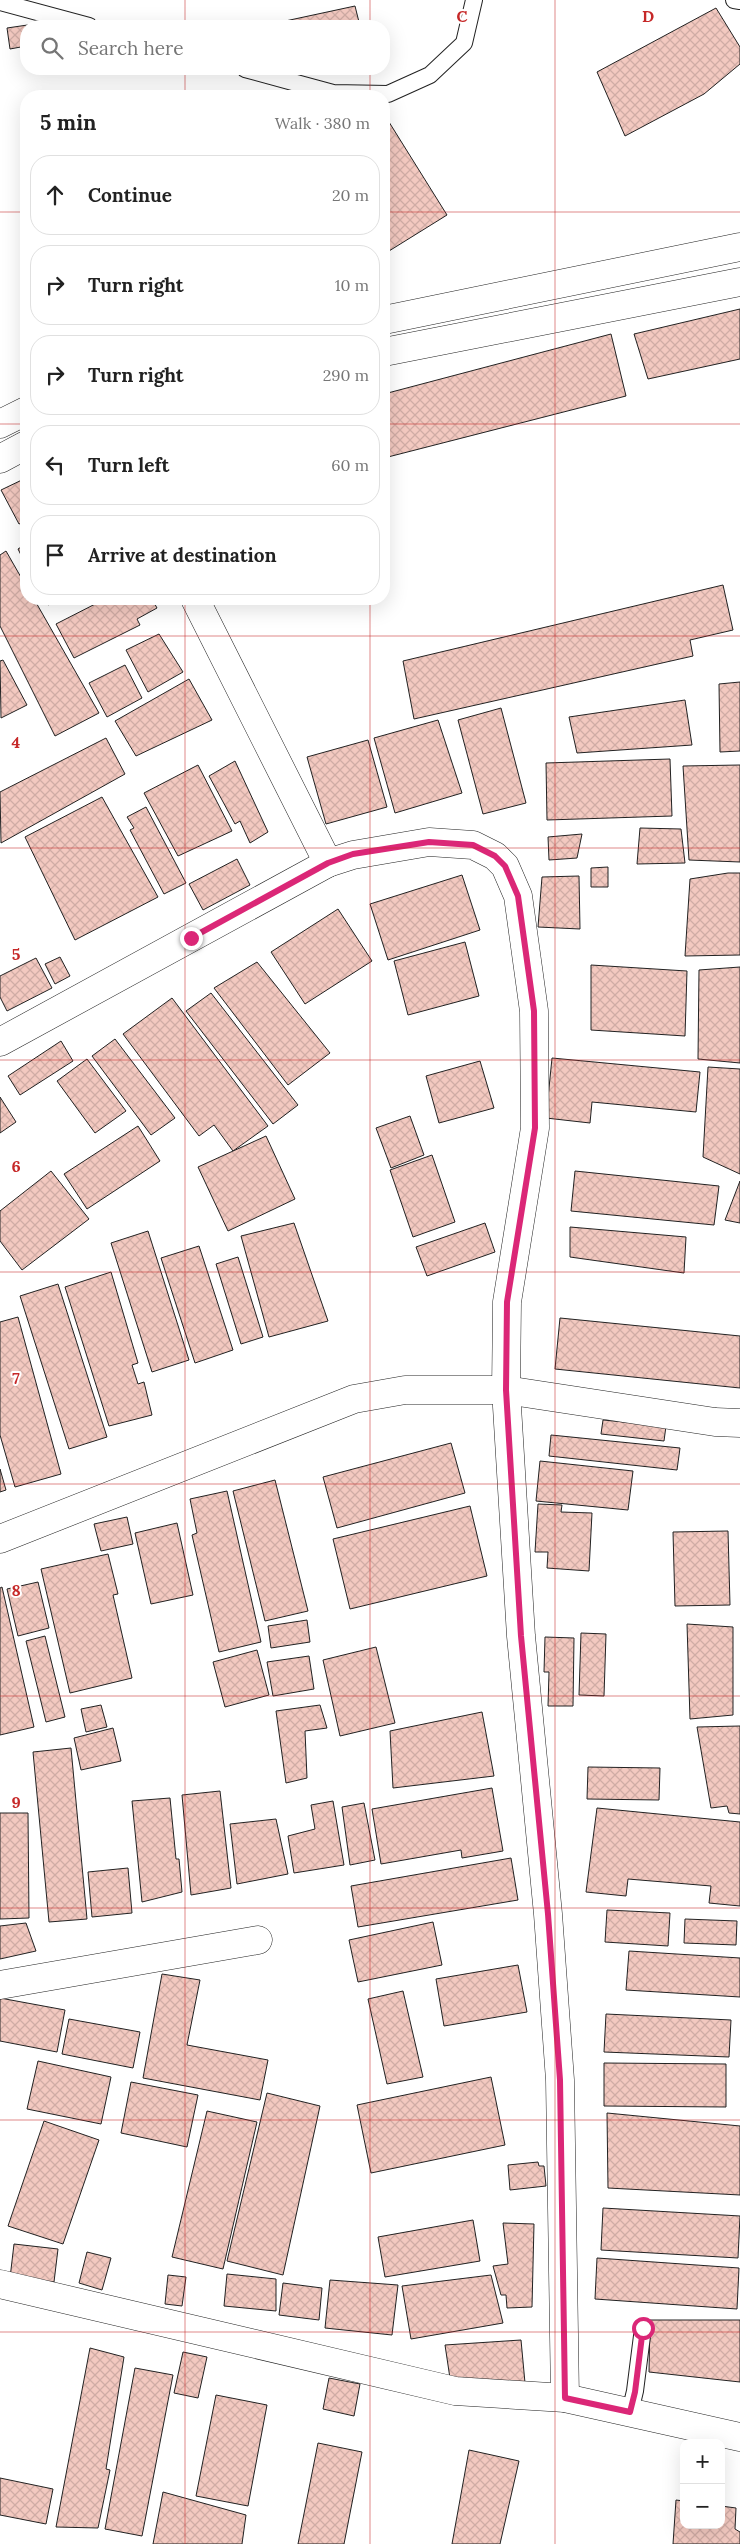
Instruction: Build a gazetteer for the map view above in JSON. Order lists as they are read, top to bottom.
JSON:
{
  "page": {
    "search": "Search here",
    "heading": ["5 min", "Walk · 380 m"],
    "list": [
      ["Continue", "20 m"],
      ["Turn right", "10 m"],
      ["Turn right", "290 m"],
      ["Turn left", "60 m"],
      "Arrive at destination"
    ],
    "map_buttons": ["+", "−"]
  },
  "grid": {
    "columns": ["C", "D"],
    "rows": [
      "4",
      "5",
      "6",
      "7",
      "8",
      "9"
    ]
  }
}
